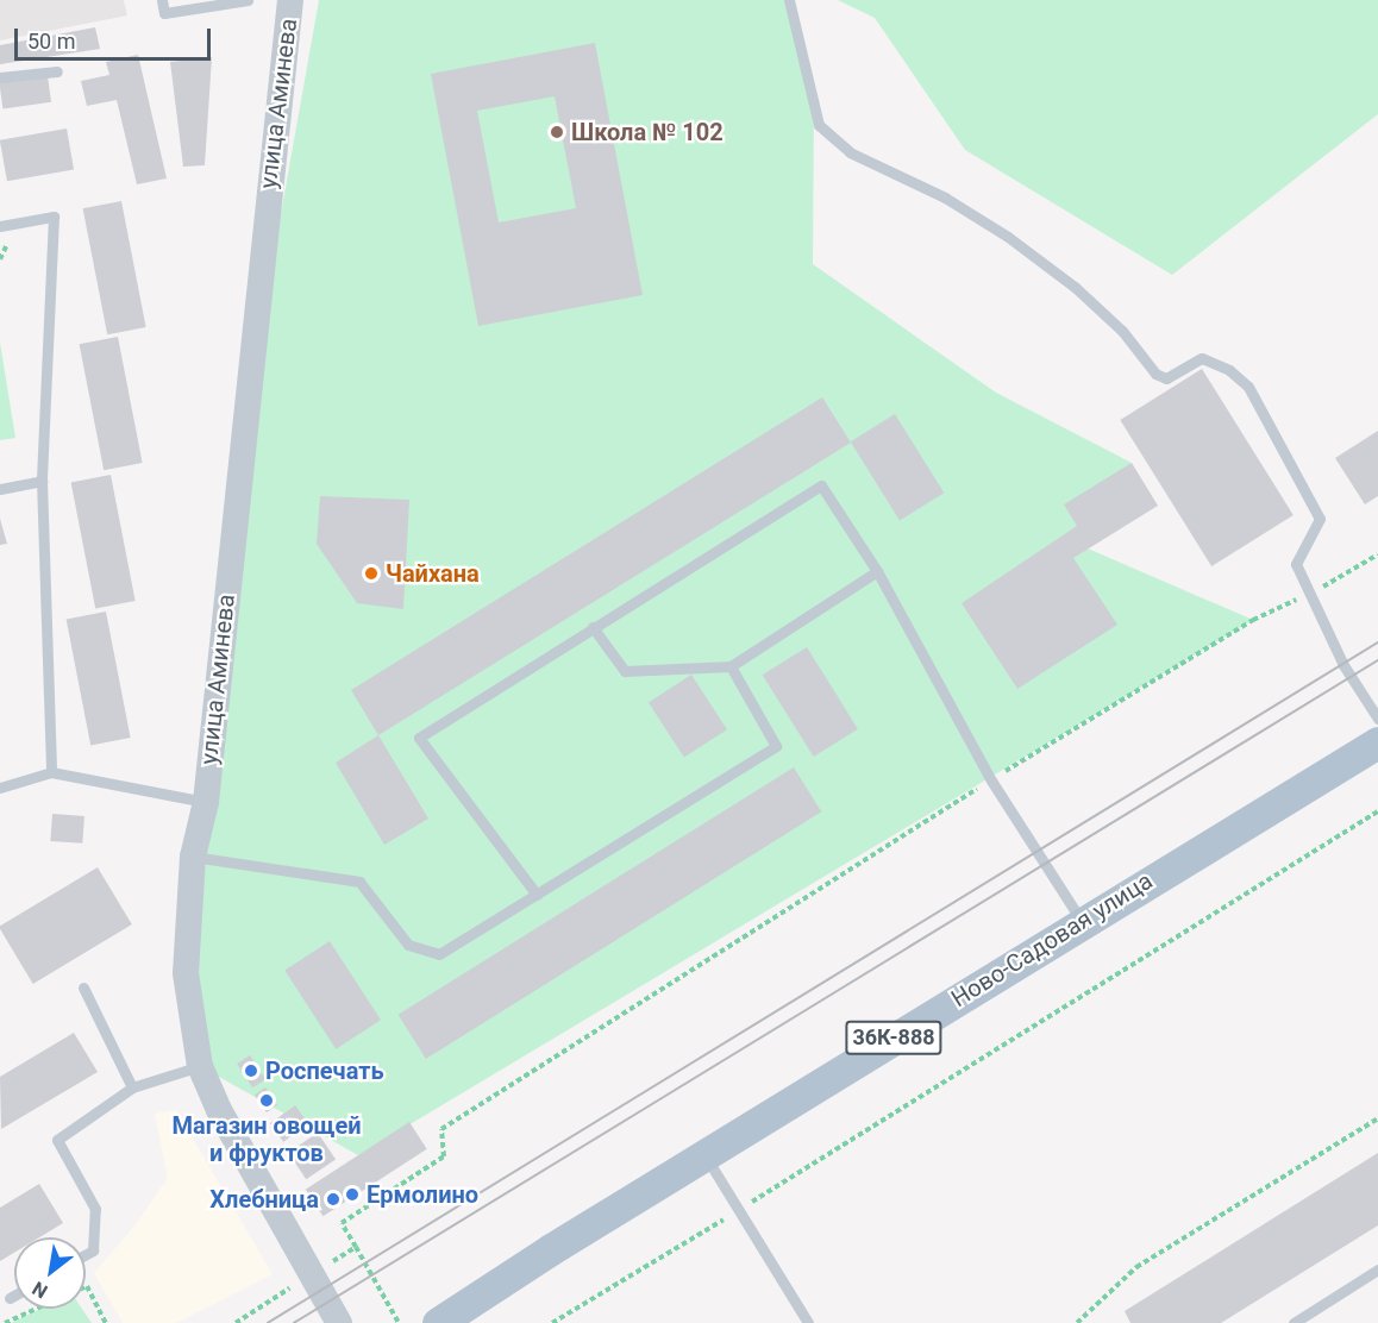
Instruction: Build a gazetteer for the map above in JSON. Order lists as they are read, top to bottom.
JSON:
{
  "streets": {
    "main road": ["Ново-Садовая улица", "36К-888"],
    "street": ["улица Аминева"]
  },
  "places": [
    "Школа № 102",
    "Чайхана",
    "Роспечать",
    "Магазин овощей и фруктов",
    "Ермолино",
    "Хлебница"
  ],
  "scale_bar": "50 m",
  "north": "bottom left"
}
